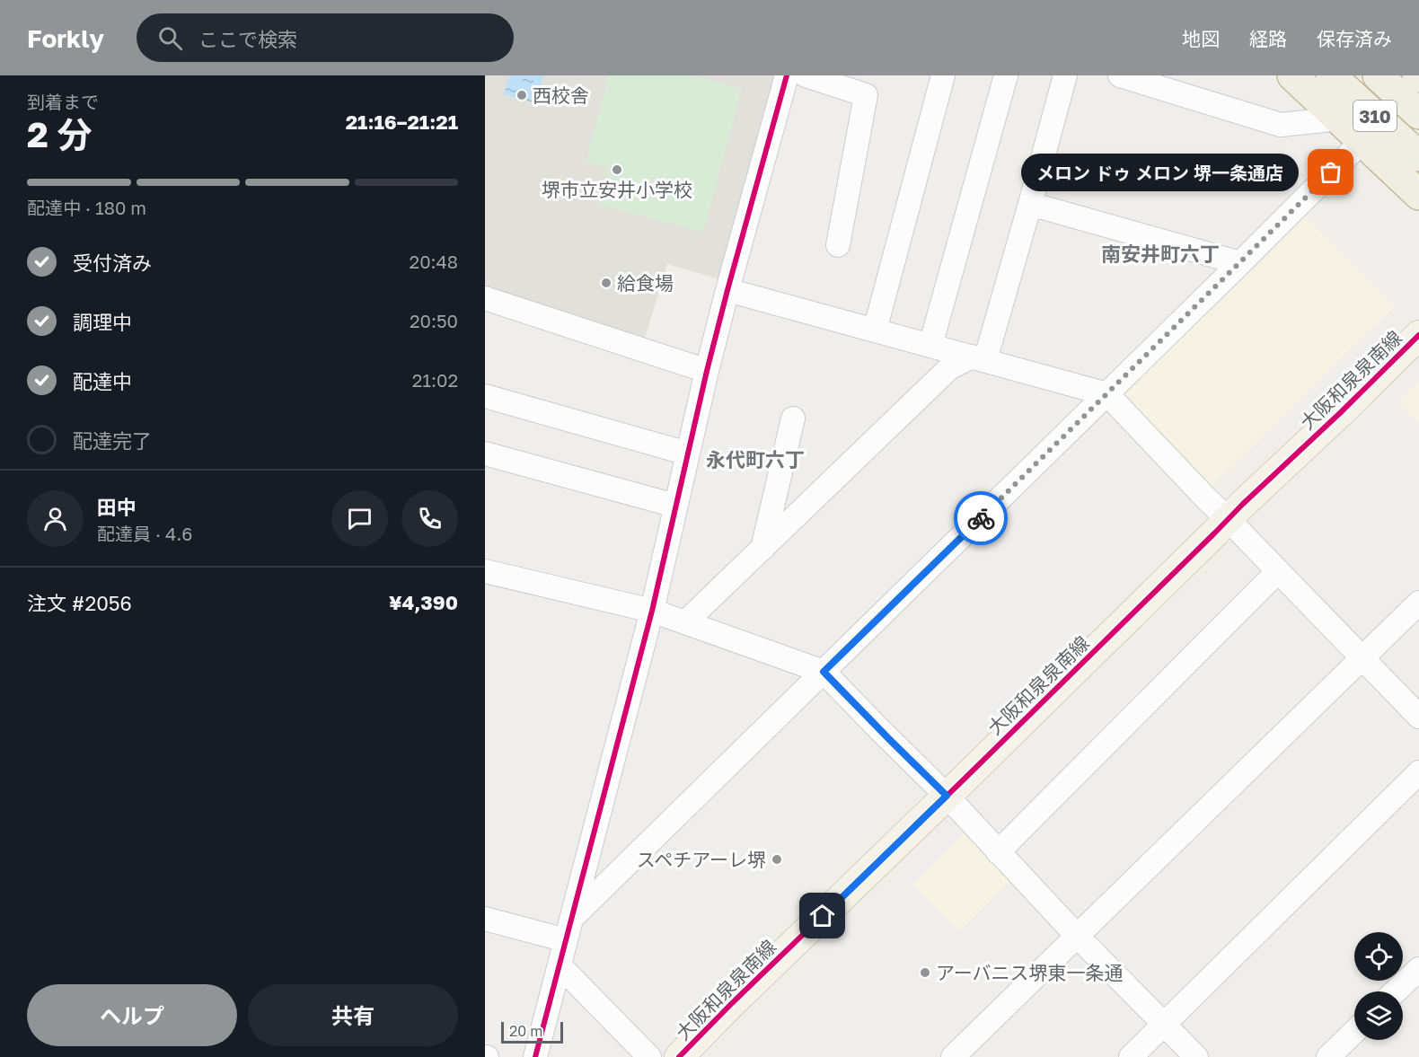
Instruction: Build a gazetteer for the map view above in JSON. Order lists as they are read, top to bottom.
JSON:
{
  "streets": {
    "highway": ["310"],
    "main road": ["大阪和泉泉南線"]
  },
  "districts": ["南安井町六丁", "永代町六丁"],
  "places": [
    "西校舎",
    "堺市立安井小学校",
    "メロン ドゥ メロン 堺一条通店",
    "給食場",
    "スペチアーレ堺",
    "アーバニス堺東一条通"
  ],
  "scale_bar": "20 m",
  "page": {
    "header": "Forkly",
    "search": "ここで検索",
    "nav": ["地図", "経路", "保存済み"],
    "heading": ["2 分", "到着まで", "21:16–21:21"],
    "panel": [
      "田中",
      "配達員 · 4.6",
      "注文 #2056",
      "¥4,390"
    ],
    "bubble": "メロン ドゥ メロン 堺一条通店",
    "bar": "配達中 · 180 m",
    "list": [
      ["受付済み", "20:48"],
      ["調理中", "20:50"],
      ["配達中", "21:02"],
      "配達完了"
    ],
    "buttons": ["ヘルプ", "共有"],
    "scale": "20 m"
  }
}
